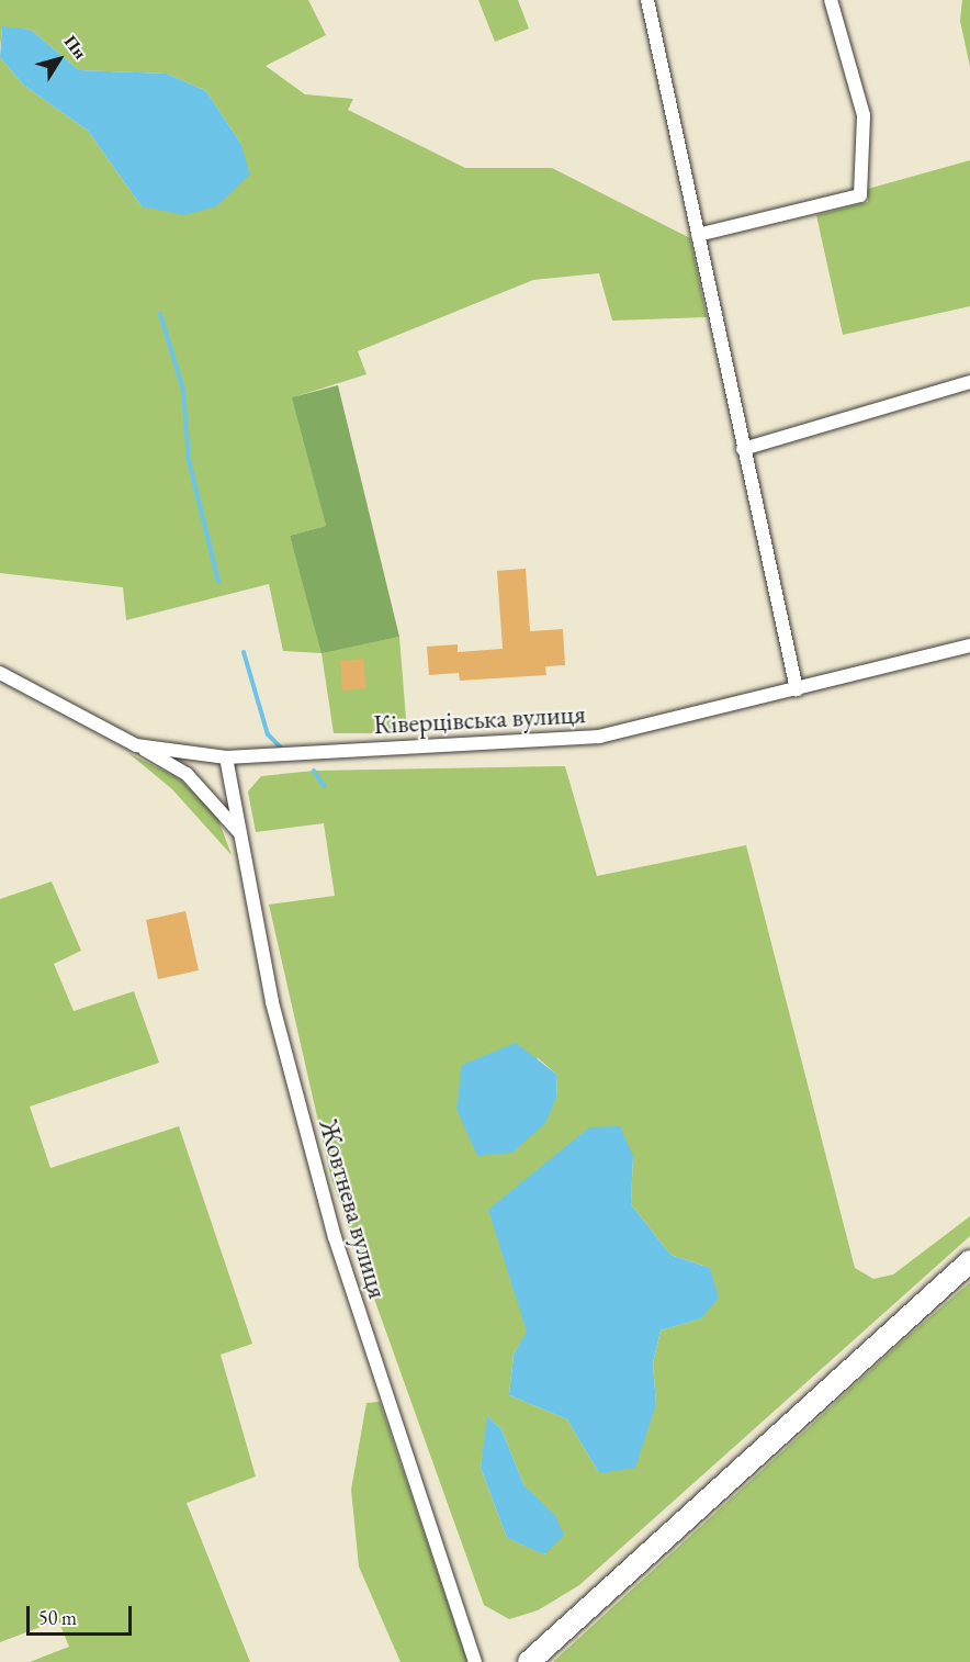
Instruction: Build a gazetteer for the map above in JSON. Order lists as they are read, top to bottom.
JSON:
{
  "streets": {
    "street": ["Ківерцівська вулиця", "Жовтнева вулиця"]
  },
  "crossings": [
    ["Ківерцівська вулиця", "Жовтнева вулиця"]
  ],
  "scale_bar": "50 m",
  "north": "top right"
}
